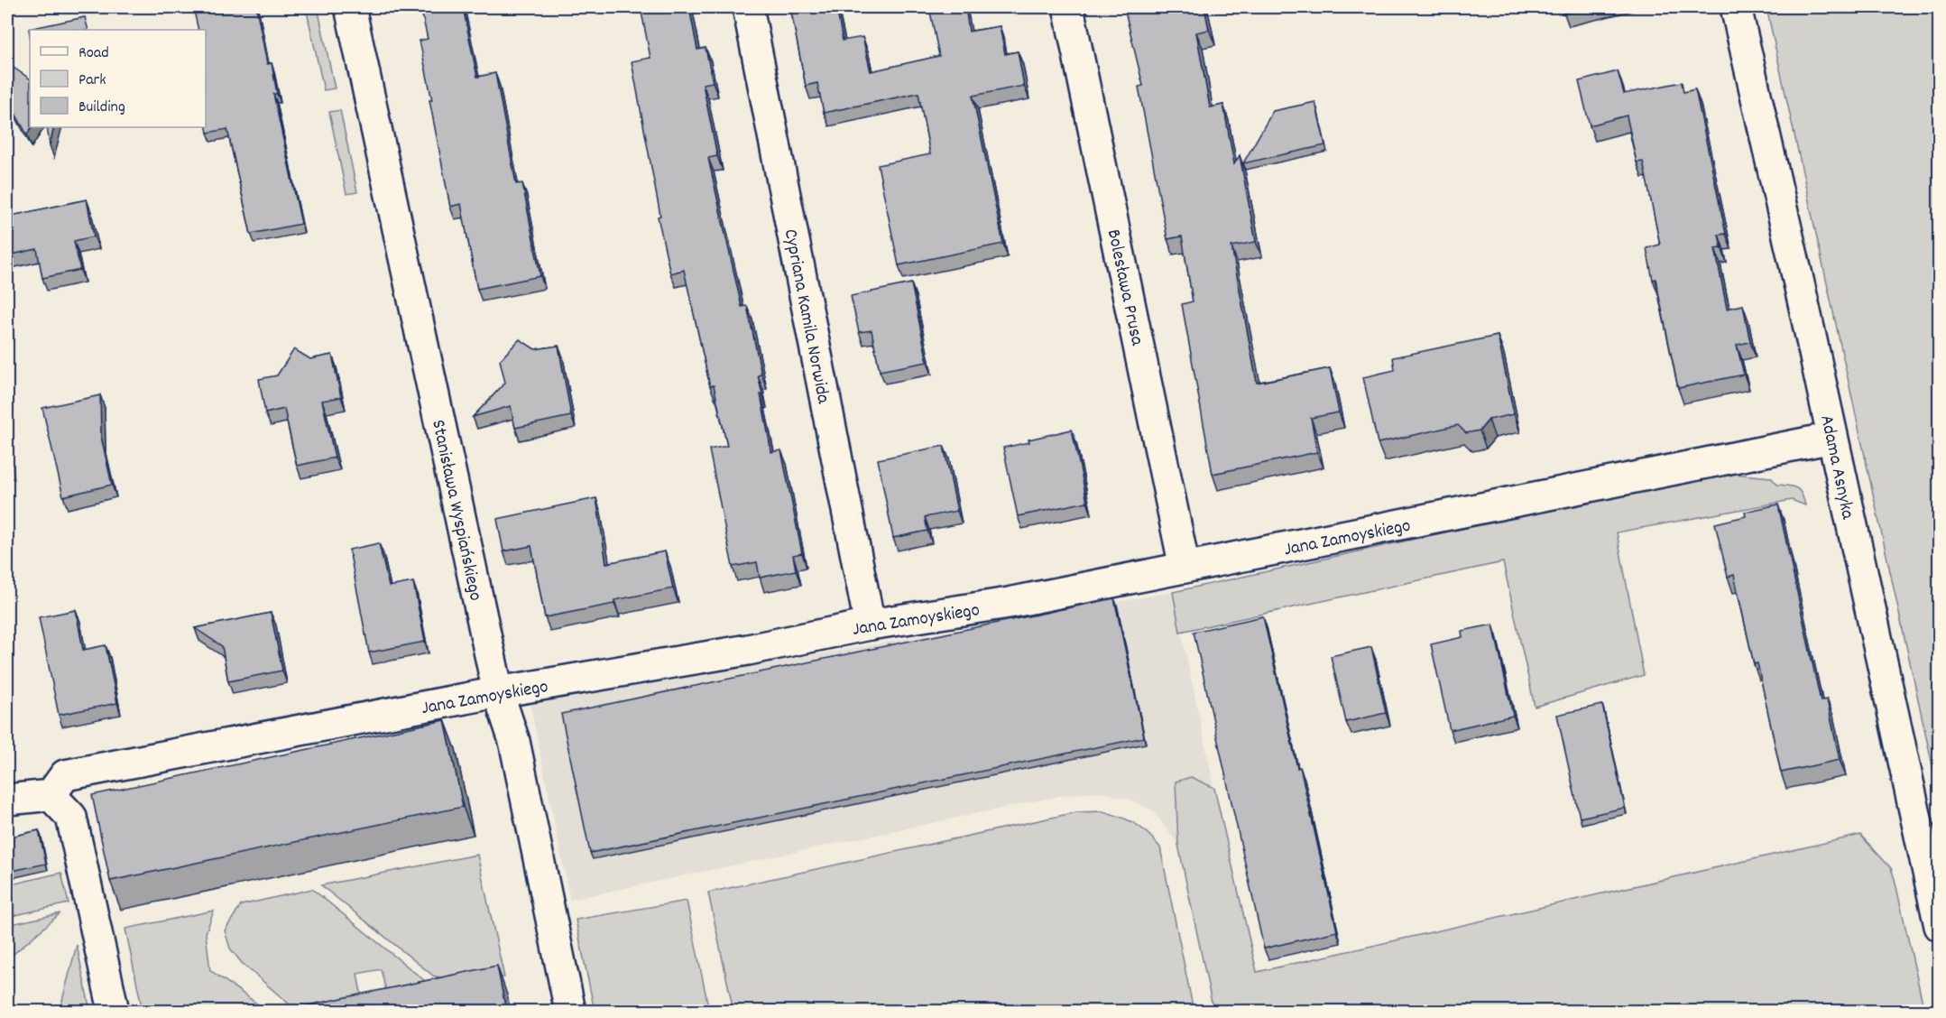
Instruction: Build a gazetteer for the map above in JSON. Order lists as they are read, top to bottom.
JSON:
{
  "streets": {
    "street": [
      "Bolesława Prusa",
      "Cypriana Kamila Norwida",
      "Adama Asnyka",
      "Stanisława Wyspiańskiego",
      "Jana Zamoyskiego"
    ]
  },
  "crossings": [
    ["Bolesława Prusa", "Jana Zamoyskiego"],
    ["Cypriana Kamila Norwida", "Jana Zamoyskiego"],
    ["Adama Asnyka", "Jana Zamoyskiego"],
    ["Stanisława Wyspiańskiego", "Jana Zamoyskiego"]
  ],
  "legend": ["Road", "Park", "Building"]
}
